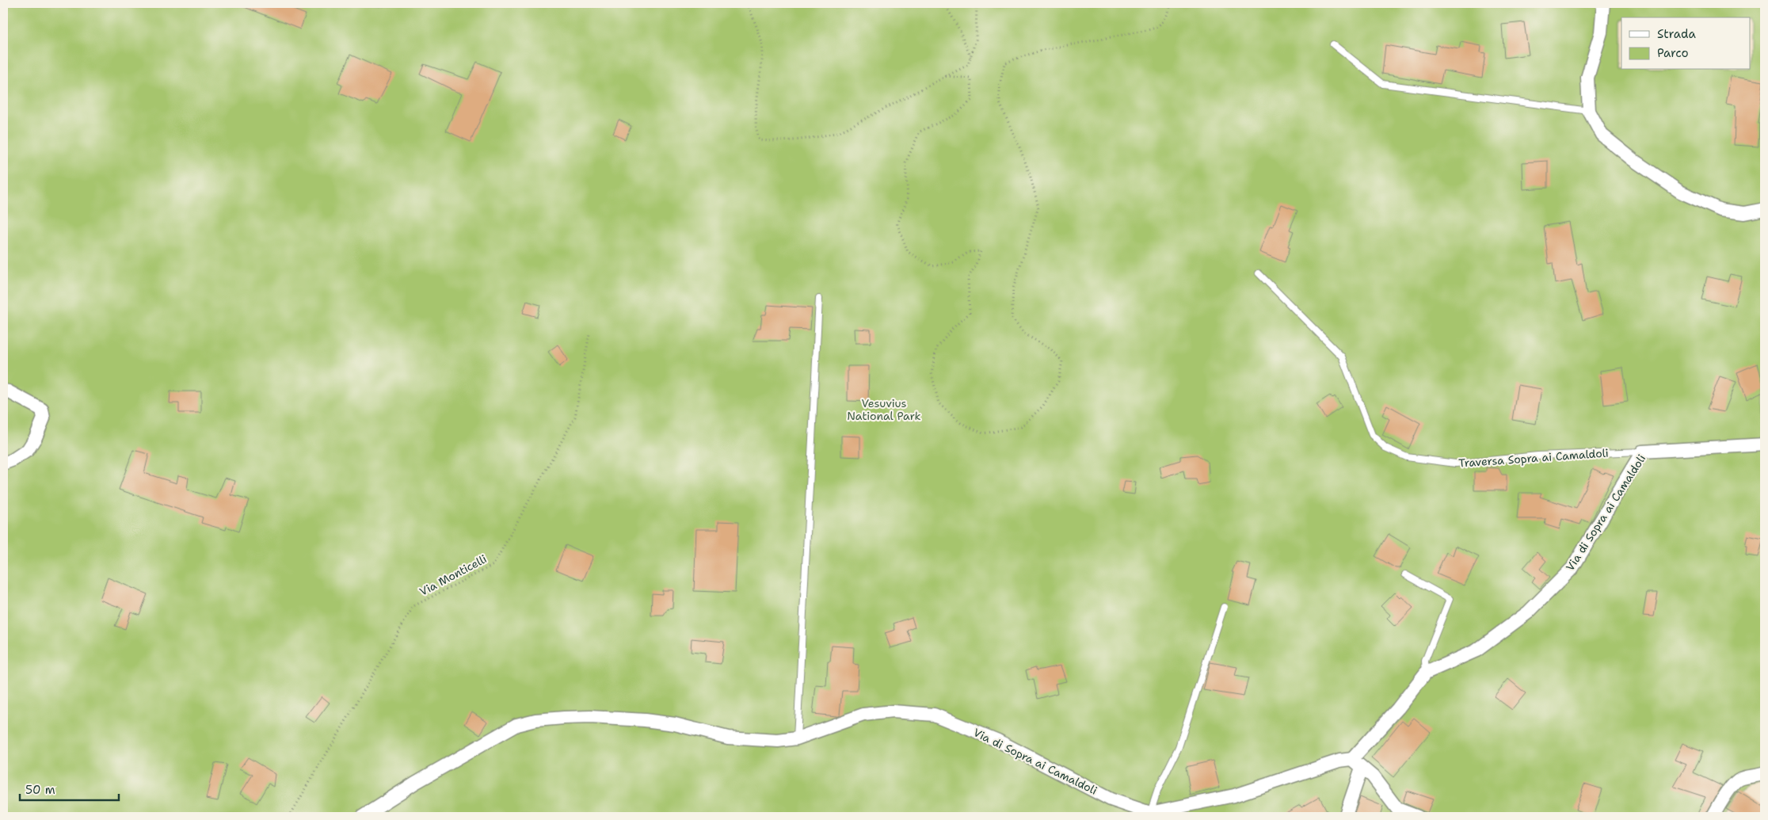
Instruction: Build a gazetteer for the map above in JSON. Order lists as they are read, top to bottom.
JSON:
{
  "streets": {
    "street": ["Via di Sopra ai Camaldoli"],
    "lane": ["Traversa Sopra ai Camaldoli"],
    "path": ["Via Monticelli"]
  },
  "crossings": [
    ["Traversa Sopra ai Camaldoli", "Via di Sopra ai Camaldoli"]
  ],
  "parks": ["Vesuvius National Park"],
  "legend": ["Strada", "Parco"],
  "scale_bar": "50 m"
}
